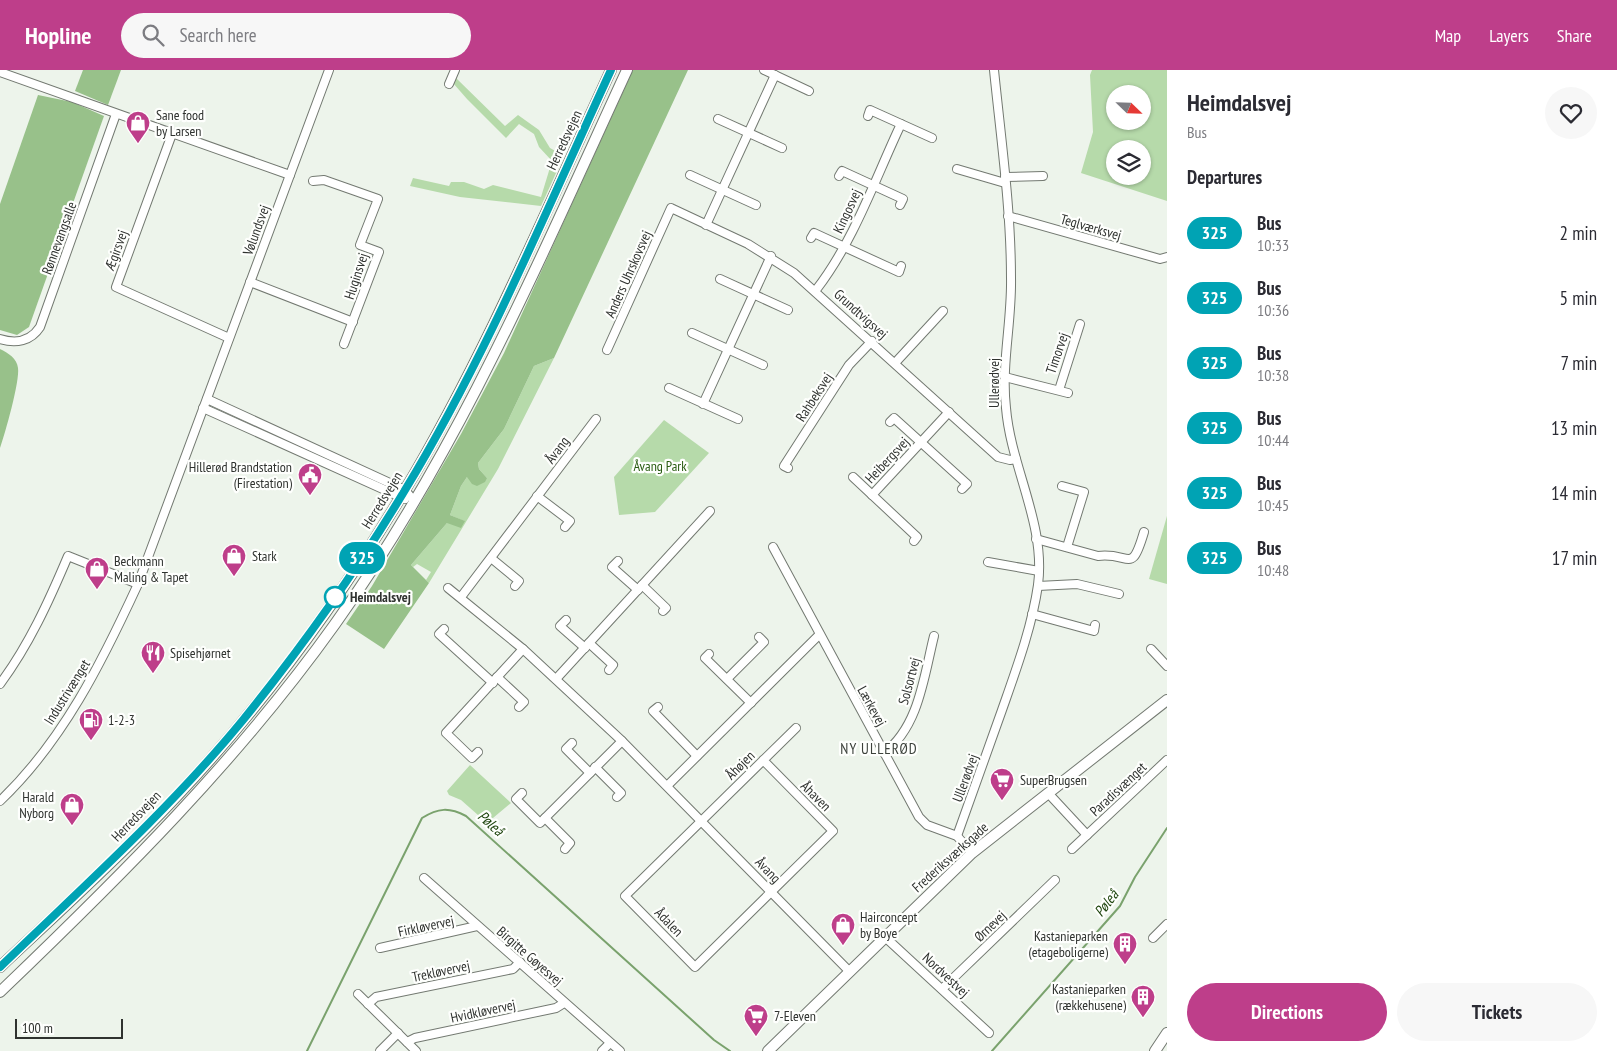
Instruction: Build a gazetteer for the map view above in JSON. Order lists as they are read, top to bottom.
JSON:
{
  "streets": {
    "street": [
      "Herredsvejen",
      "Kingosvej",
      "Teglværksvej",
      "Vølundsvej",
      "Rønnevangsalle",
      "Ægirsvej",
      "Anders Uhrskovsvej",
      "Huginsvej",
      "Grundtvigsvej",
      "Timorvej",
      "Ullerødvej",
      "Rahbeksvej",
      "Åvang",
      "Heibergsvej",
      "Solsortvej",
      "Industrivænget",
      "Lærkevej",
      "Åhøjen",
      "Paradisvænget",
      "Åhaven",
      "Frederiksværksgade",
      "Ådalen",
      "Firkløvervej",
      "Ørnevej",
      "Birgitte Gøyesvej",
      "Trekløvervej",
      "Nordvestvej",
      "Hvidkløvervej"
    ]
  },
  "crossings": [
    ["Kingosvej", "Grundtvigsvej"],
    ["Teglværksvej", "Ullerødvej"],
    ["Vølundsvej", "Ægirsvej"],
    ["Vølundsvej", "Huginsvej"],
    ["Vølundsvej", "Industrivænget"],
    ["Anders Uhrskovsvej", "Grundtvigsvej"],
    ["Grundtvigsvej", "Ullerødvej"],
    ["Grundtvigsvej", "Rahbeksvej"],
    ["Grundtvigsvej", "Heibergsvej"],
    ["Timorvej", "Ullerødvej"],
    ["Ullerødvej", "Lærkevej"],
    ["Åvang", "Åhøjen"],
    ["Åvang", "Åhaven"],
    ["Åvang", "Frederiksværksgade"],
    ["Åvang", "Ådalen"],
    ["Solsortvej", "Lærkevej"],
    ["Lærkevej", "Frederiksværksgade"],
    ["Åhøjen", "Åhaven"],
    ["Åhøjen", "Ådalen"],
    ["Paradisvænget", "Frederiksværksgade"],
    ["Åhaven", "Ådalen"],
    ["Frederiksværksgade", "Nordvestvej"],
    ["Firkløvervej", "Birgitte Gøyesvej"],
    ["Ørnevej", "Nordvestvej"],
    ["Birgitte Gøyesvej", "Trekløvervej"],
    ["Birgitte Gøyesvej", "Hvidkløvervej"]
  ],
  "districts": ["NY ULLERØD"],
  "water": ["Pøleå"],
  "parks": ["Åvang Park"],
  "places": {
    "shop": [
      "Sane food by Larsen",
      "Stark",
      "Beckmann Maling & Tapet",
      "Harald Nyborg",
      "Hairconcept by Boye"
    ],
    "public building": ["Hillerød Brandstation (Firestation)"],
    "other": ["Heimdalsvej"],
    "restaurant": ["Spisehjørnet"],
    "fuel station": ["1-2-3"],
    "supermarket": ["SuperBrugsen", "7-Eleven"],
    "building": ["Kastanieparken (etageboligerne)", "Kastanieparken (rækkehusene)"]
  },
  "lines": ["bus line 325"],
  "scale_bar": "100 m",
  "north": "bottom right",
  "page": {
    "header": "Hopline",
    "search": "Search here",
    "nav": ["Map", "Layers", "Share"],
    "on_map": "325",
    "heading": [
      ["Heimdalsvej", "Bus"],
      "Departures"
    ],
    "list": [
      {
        "mark": "325",
        "name": "Bus",
        "note": "10:33",
        "value": "2 min"
      },
      {
        "mark": "325",
        "name": "Bus",
        "note": "10:36",
        "value": "5 min"
      },
      {
        "mark": "325",
        "name": "Bus",
        "note": "10:38",
        "value": "7 min"
      },
      {
        "mark": "325",
        "name": "Bus",
        "note": "10:44",
        "value": "13 min"
      },
      {
        "mark": "325",
        "name": "Bus",
        "note": "10:45",
        "value": "14 min"
      },
      {
        "mark": "325",
        "name": "Bus",
        "note": "10:48",
        "value": "17 min"
      }
    ],
    "buttons": ["Directions", "Tickets"],
    "scale": "100 m"
  }
}
